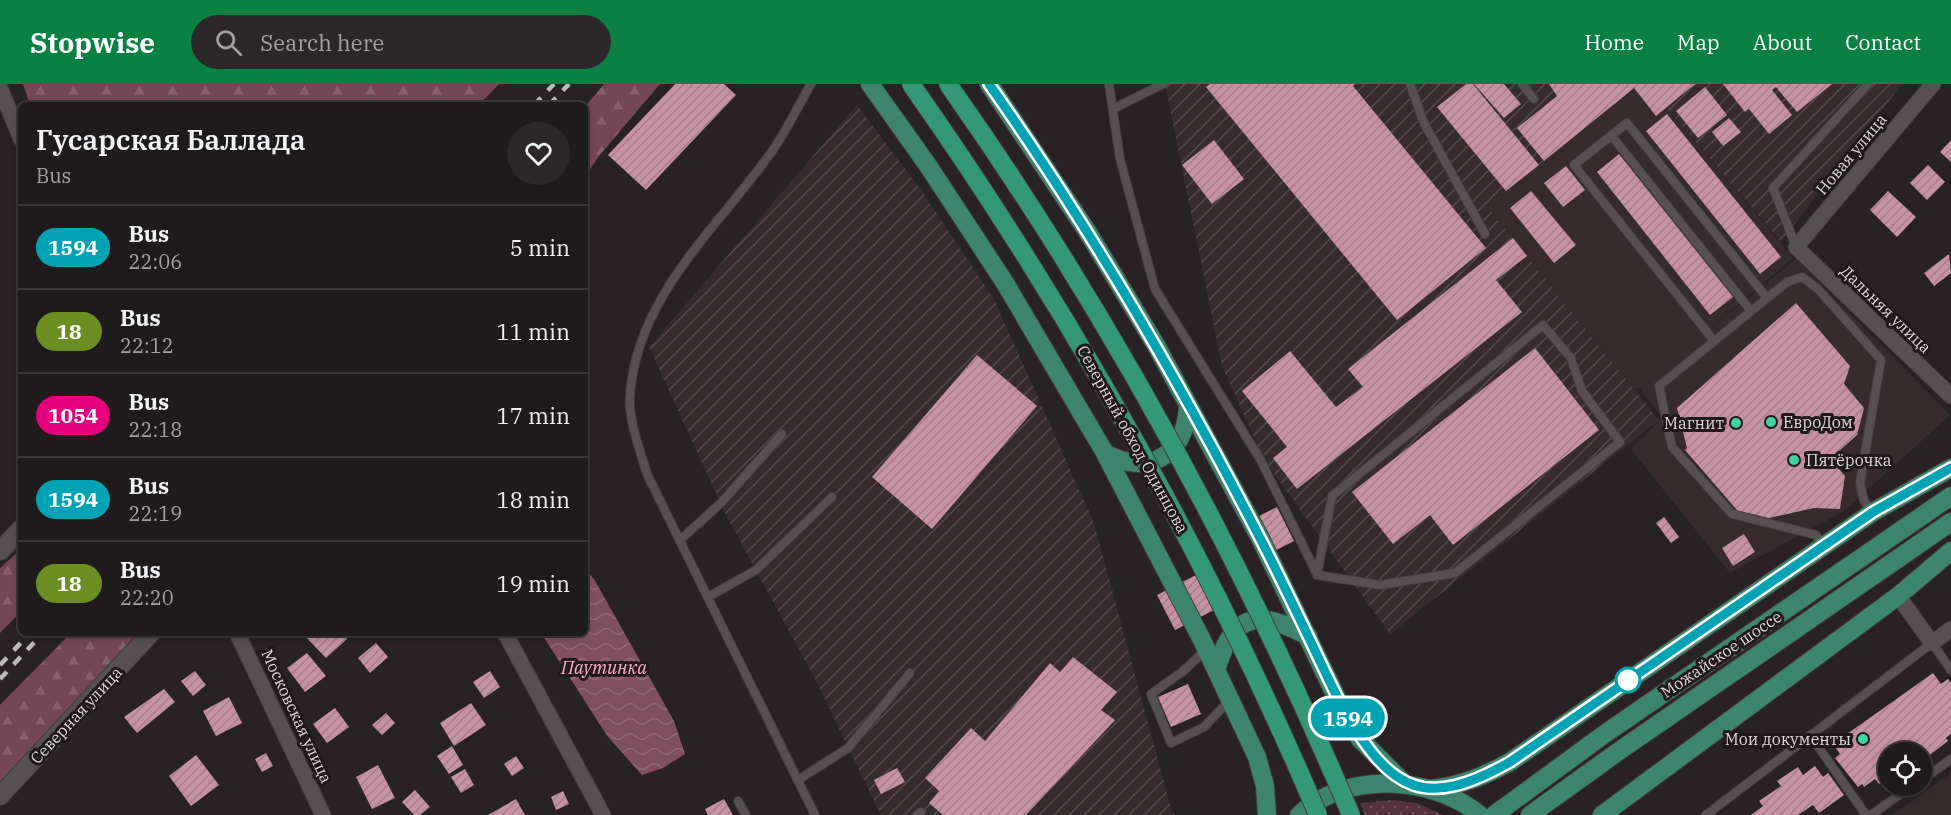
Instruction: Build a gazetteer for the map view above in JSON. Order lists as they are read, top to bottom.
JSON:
{
  "streets": {
    "highway": ["Северный обход Одинцова"],
    "main road": ["Можайское шоссе"],
    "street": [
      "Новая улица",
      "Дальняя улица",
      "Северная улица",
      "Московская улица"
    ]
  },
  "crossings": [
    ["Новая улица", "Дальняя улица"]
  ],
  "water": ["Паутинка"],
  "places": [
    "ЕвроДом",
    "Магнит",
    "Пятёрочка",
    "Мои документы"
  ],
  "lines": ["bus line 1594"],
  "page": {
    "header": "Stopwise",
    "search": "Search here",
    "nav": [
      "Home",
      "Map",
      "About",
      "Contact"
    ],
    "on_map": "1594",
    "heading": ["Гусарская Баллада", "Bus"],
    "list": [
      {
        "mark": "1594",
        "name": "Bus",
        "note": "22:06",
        "value": "5 min"
      },
      {
        "mark": "18",
        "name": "Bus",
        "note": "22:12",
        "value": "11 min"
      },
      {
        "mark": "1054",
        "name": "Bus",
        "note": "22:18",
        "value": "17 min"
      },
      {
        "mark": "1594",
        "name": "Bus",
        "note": "22:19",
        "value": "18 min"
      },
      {
        "mark": "18",
        "name": "Bus",
        "note": "22:20",
        "value": "19 min"
      }
    ]
  }
}
